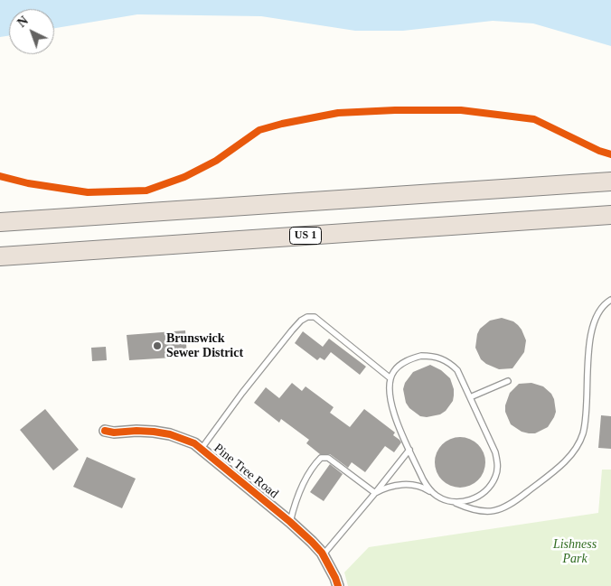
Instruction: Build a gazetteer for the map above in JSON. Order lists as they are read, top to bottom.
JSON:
{
  "streets": {
    "highway": ["US 1"],
    "street": ["Pine Tree Road"]
  },
  "parks": ["Lishness Park"],
  "places": ["Brunswick Sewer District"],
  "north": "top left"
}
